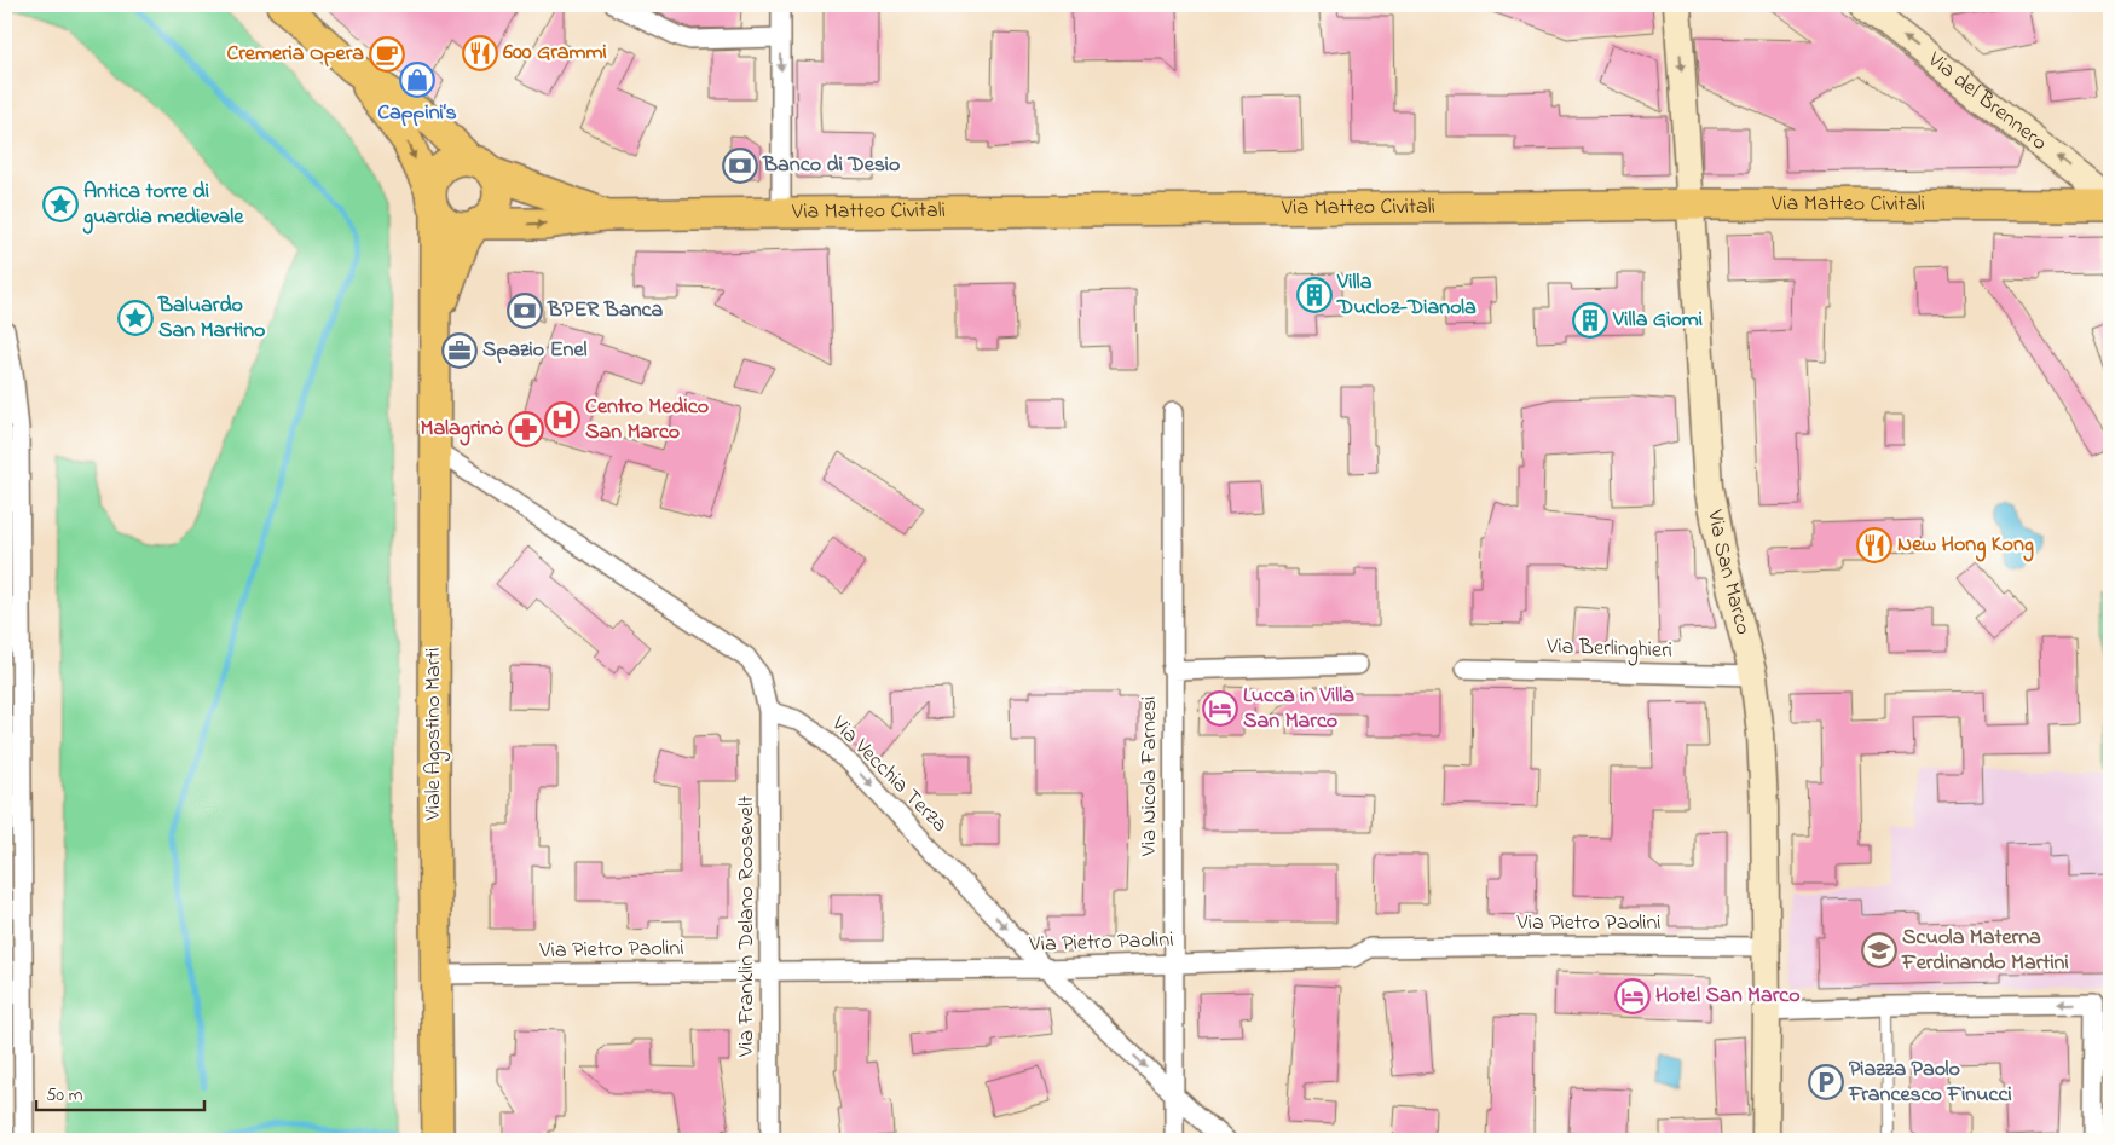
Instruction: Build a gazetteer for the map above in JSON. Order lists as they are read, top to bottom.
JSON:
{
  "streets": {
    "main road": ["Via Matteo Civitali", "Viale Agostino Marti"],
    "street": [
      "Via del Brennero",
      "Via San Marco",
      "Via Berlinghieri",
      "Via Vecchia Terza",
      "Via Nicola Farnesi",
      "Via Pietro Paolini",
      "Via Franklin Delano Roosevelt"
    ]
  },
  "crossings": [
    ["Via Matteo Civitali", "Via San Marco"],
    ["Via Matteo Civitali", "Viale Agostino Marti"],
    ["Via San Marco", "Via Berlinghieri"],
    ["Via San Marco", "Via Pietro Paolini"],
    ["Viale Agostino Marti", "Via Pietro Paolini"],
    ["Via Vecchia Terza", "Via Nicola Farnesi"],
    ["Via Vecchia Terza", "Via Pietro Paolini"],
    ["Via Vecchia Terza", "Via Franklin Delano Roosevelt"],
    ["Via Nicola Farnesi", "Via Pietro Paolini"],
    ["Via Pietro Paolini", "Via Franklin Delano Roosevelt"]
  ],
  "one_way": ["Via del Brennero", "Via Vecchia Terza"],
  "places": {
    "restaurant": ["600 Grammi", "New Hong Kong"],
    "cafe": ["Cremeria Opera"],
    "shop": ["Cappini‘s"],
    "bank": ["Banco di Desio", "BPER Banca"],
    "place": ["Antica torre di guardia medievale", "Baluardo San Martino"],
    "building": ["Villa Ducloz-Dianola", "Villa Giomi"],
    "office": ["Spazio Enel"],
    "hospital": ["Centro Medico San Marco"],
    "pharmacy": ["Malagrinò"],
    "hotel": ["Lucca in Villa San Marco", "Hotel San Marco"],
    "school or university": ["Scuola Materna Ferdinando Martini"],
    "parking": ["Piazza Paolo Francesco Finucci"]
  },
  "scale_bar": "50 m"
}
